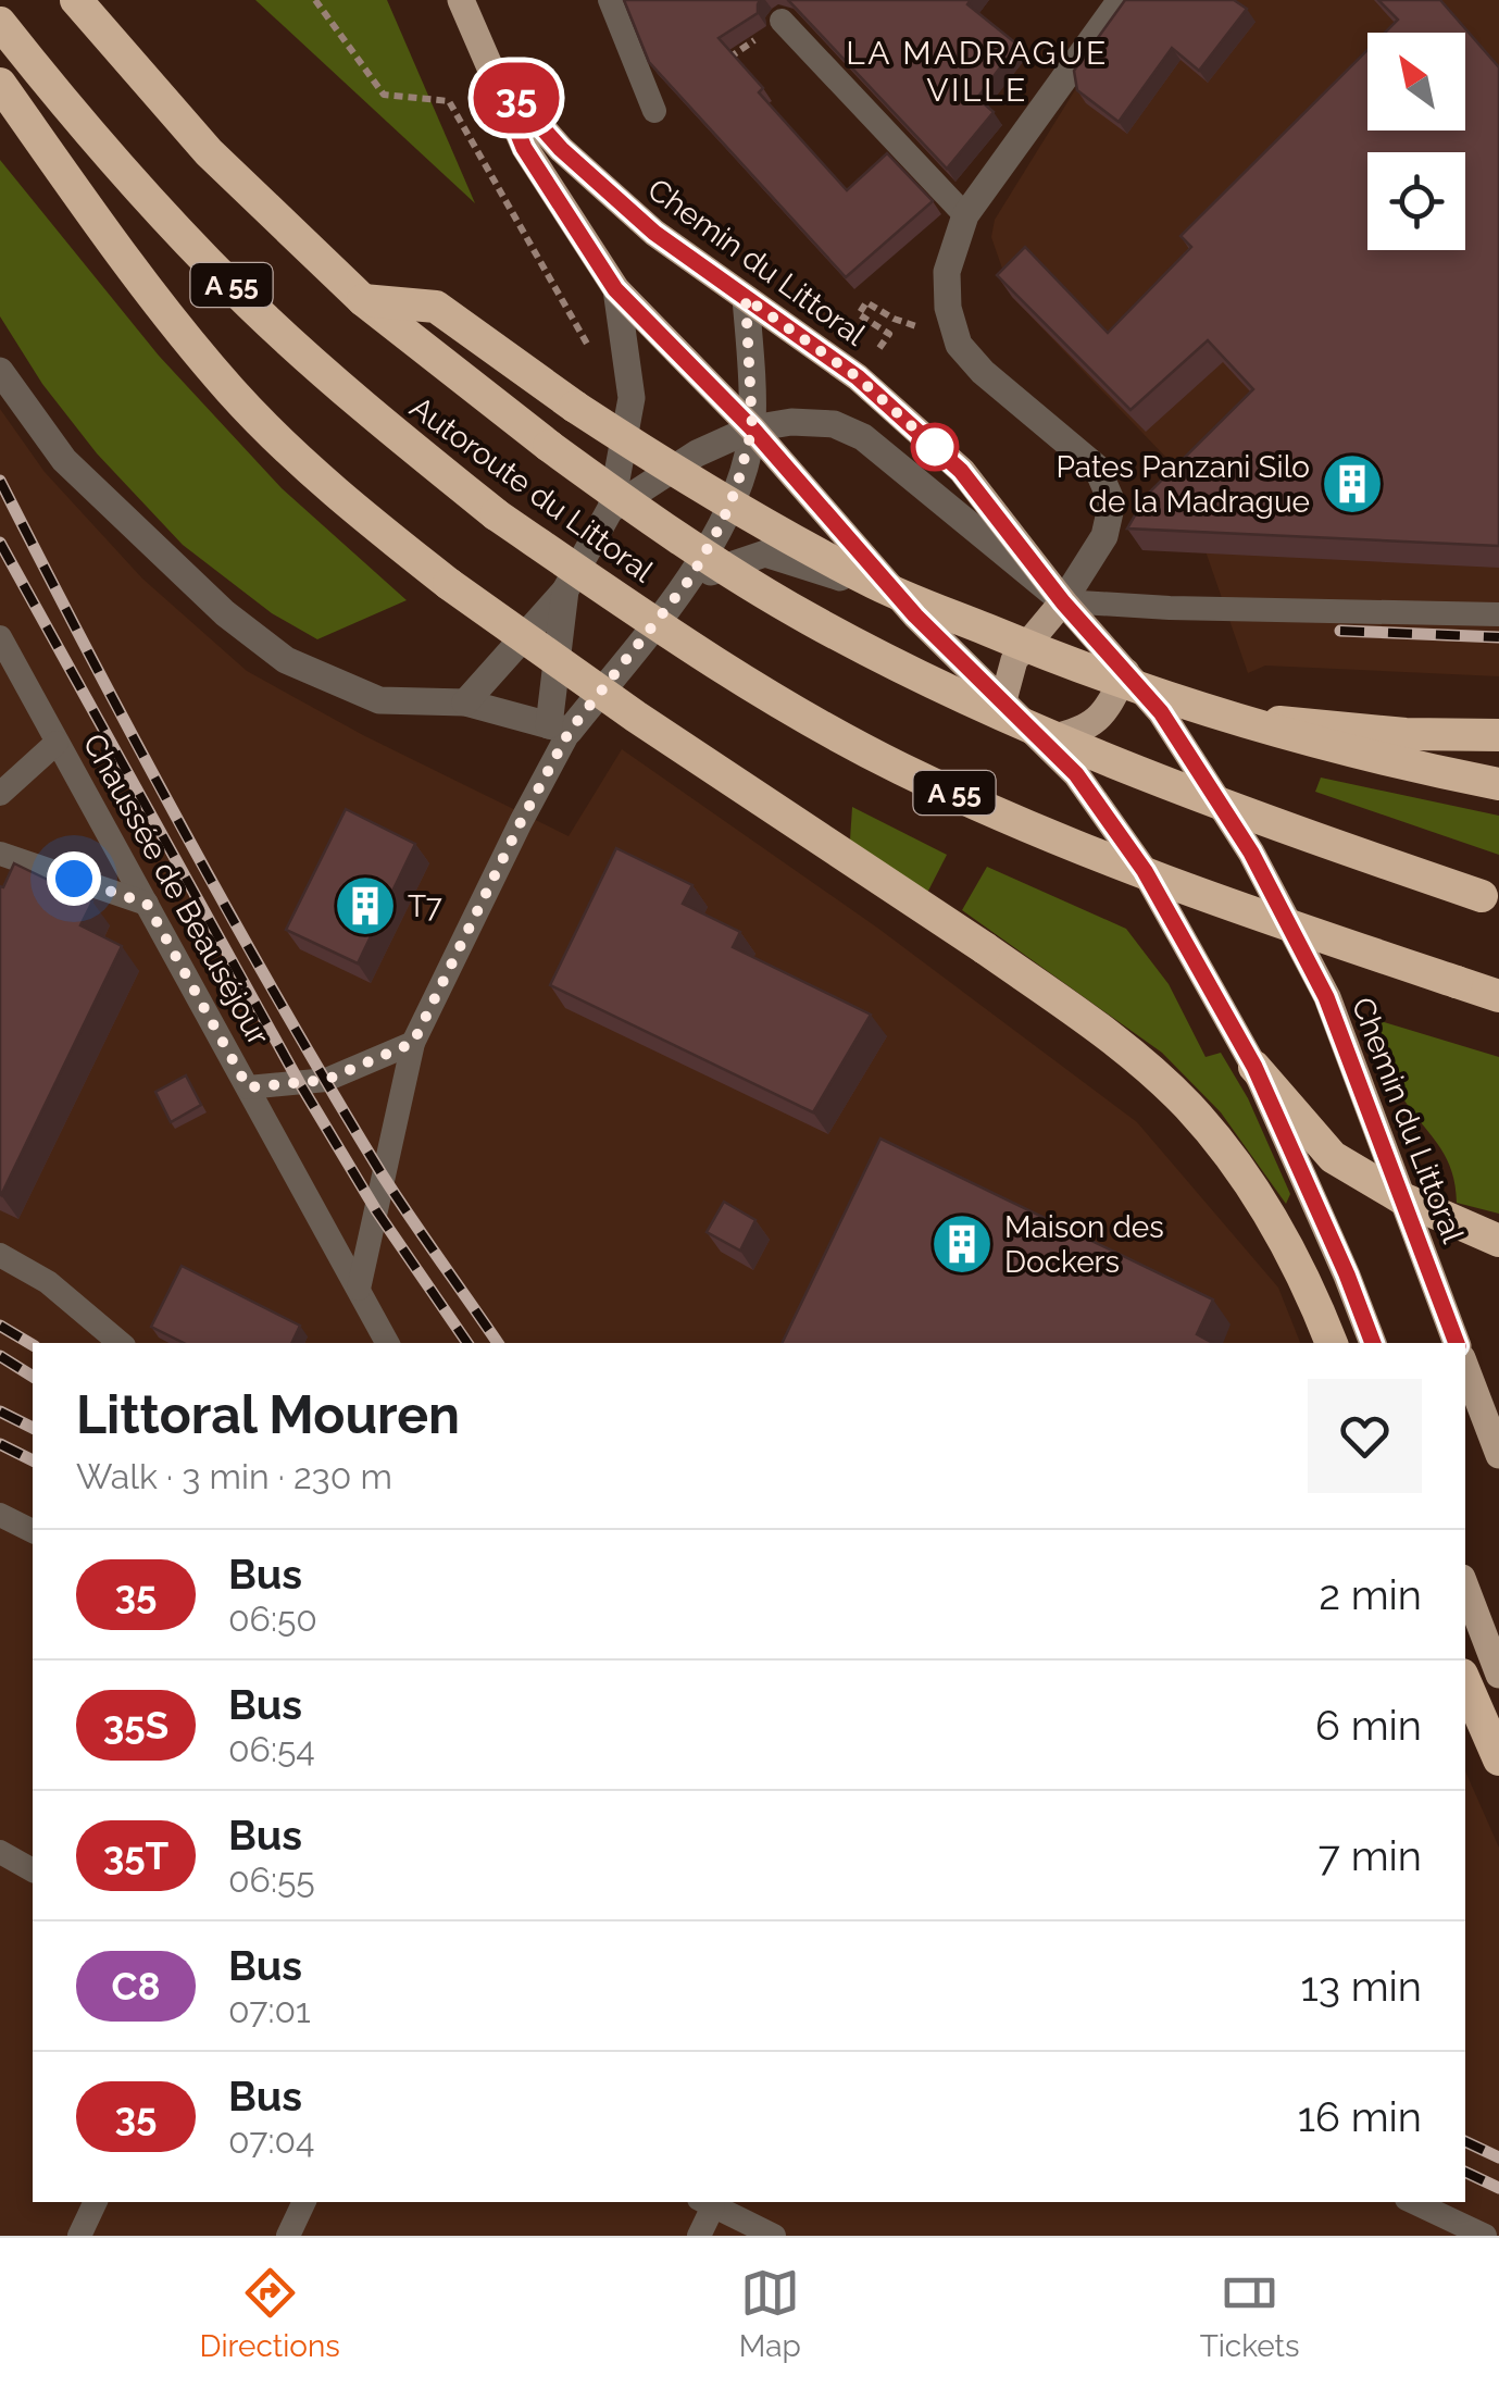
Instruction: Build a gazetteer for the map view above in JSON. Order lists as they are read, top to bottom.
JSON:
{
  "streets": {
    "highway": ["A 55", "Autoroute du Littoral"],
    "main road": ["Chemin du Littoral"],
    "lane": ["Chaussée de Beauséjour"]
  },
  "districts": ["LA MADRAGUE VILLE"],
  "places": {
    "building": ["Pates Panzani Silo de la Madrague", "T7", "Maison des Dockers"]
  },
  "lines": ["bus line 35"],
  "north": "top left",
  "page": {
    "on_map": "35",
    "heading": ["Littoral Mouren", "Walk · 3 min · 230 m"],
    "list": [
      {
        "mark": "35",
        "name": "Bus",
        "note": "06:50",
        "value": "2 min"
      },
      {
        "mark": "35S",
        "name": "Bus",
        "note": "06:54",
        "value": "6 min"
      },
      {
        "mark": "35T",
        "name": "Bus",
        "note": "06:55",
        "value": "7 min"
      },
      {
        "mark": "C8",
        "name": "Bus",
        "note": "07:01",
        "value": "13 min"
      },
      {
        "mark": "35",
        "name": "Bus",
        "note": "07:04",
        "value": "16 min"
      }
    ],
    "tabs": ["Directions", "Map", "Tickets"]
  }
}
